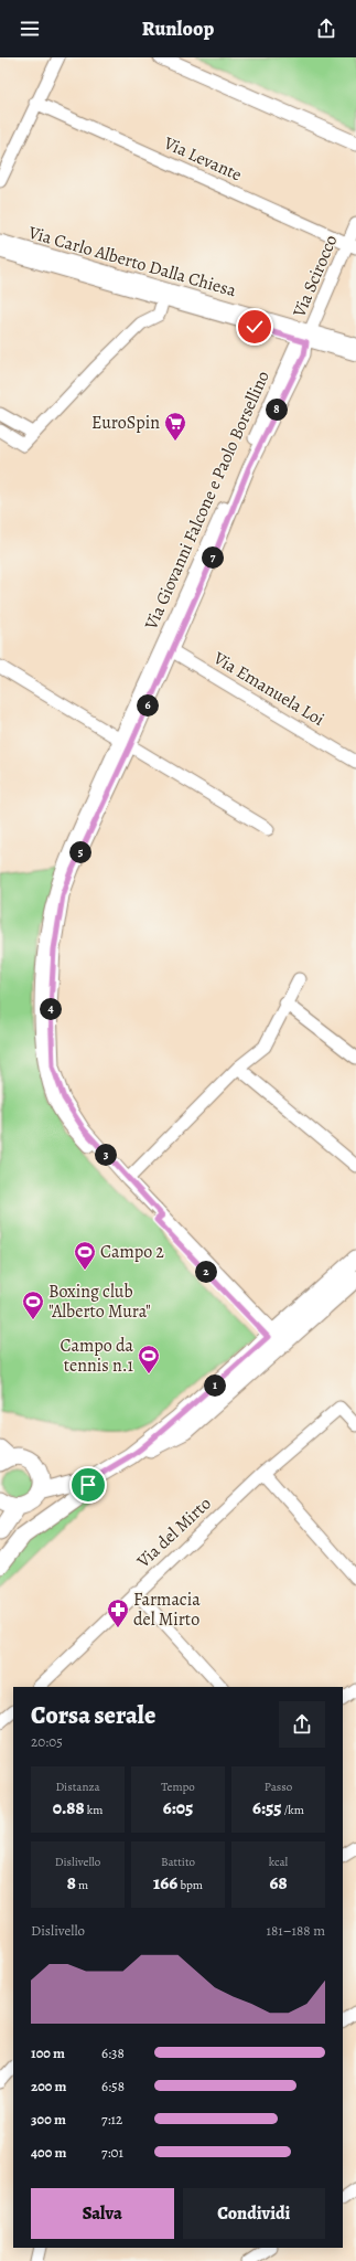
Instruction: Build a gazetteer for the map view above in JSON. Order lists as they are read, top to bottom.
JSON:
{
  "streets": {
    "street": [
      "Via Levante",
      "Via Carlo Alberto Dalla Chiesa",
      "Via Scirocco",
      "Via Giovanni Falcone e Paolo Borsellino",
      "Via Emanuela Loi",
      "Via del Mirto"
    ]
  },
  "crossings": [
    ["Via Levante", "Via Scirocco"],
    ["Via Carlo Alberto Dalla Chiesa", "Via Scirocco"],
    ["Via Carlo Alberto Dalla Chiesa", "Via Giovanni Falcone e Paolo Borsellino"],
    ["Via Scirocco", "Via Giovanni Falcone e Paolo Borsellino"],
    ["Via Giovanni Falcone e Paolo Borsellino", "Via Emanuela Loi"]
  ],
  "places": {
    "supermarket": ["EuroSpin"],
    "sports": ["Campo 2", "Boxing club \"Alberto Mura\"", "Campo da tennis n.1"],
    "pharmacy": ["Farmacia del Mirto"]
  },
  "page": {
    "header": "Runloop",
    "pins": [
      "8",
      "7",
      "6",
      "5",
      "4",
      "3",
      "2",
      "1"
    ],
    "heading": ["Corsa serale", "20:05"],
    "stats": [
      ["Distanza", "0.88 km"],
      ["Tempo", "6:05"],
      ["Passo", "6:55 /km"],
      ["Dislivello", "8 m"],
      ["Battito", "166 bpm"],
      ["kcal", "68"]
    ],
    "chart": ["Dislivello", "181–188 m"],
    "list": [
      {
        "name": "100 m",
        "note": "6:38"
      },
      {
        "name": "200 m",
        "note": "6:58"
      },
      {
        "name": "300 m",
        "note": "7:12"
      },
      {
        "name": "400 m",
        "note": "7:01"
      }
    ],
    "buttons": ["Salva", "Condividi"]
  }
}
